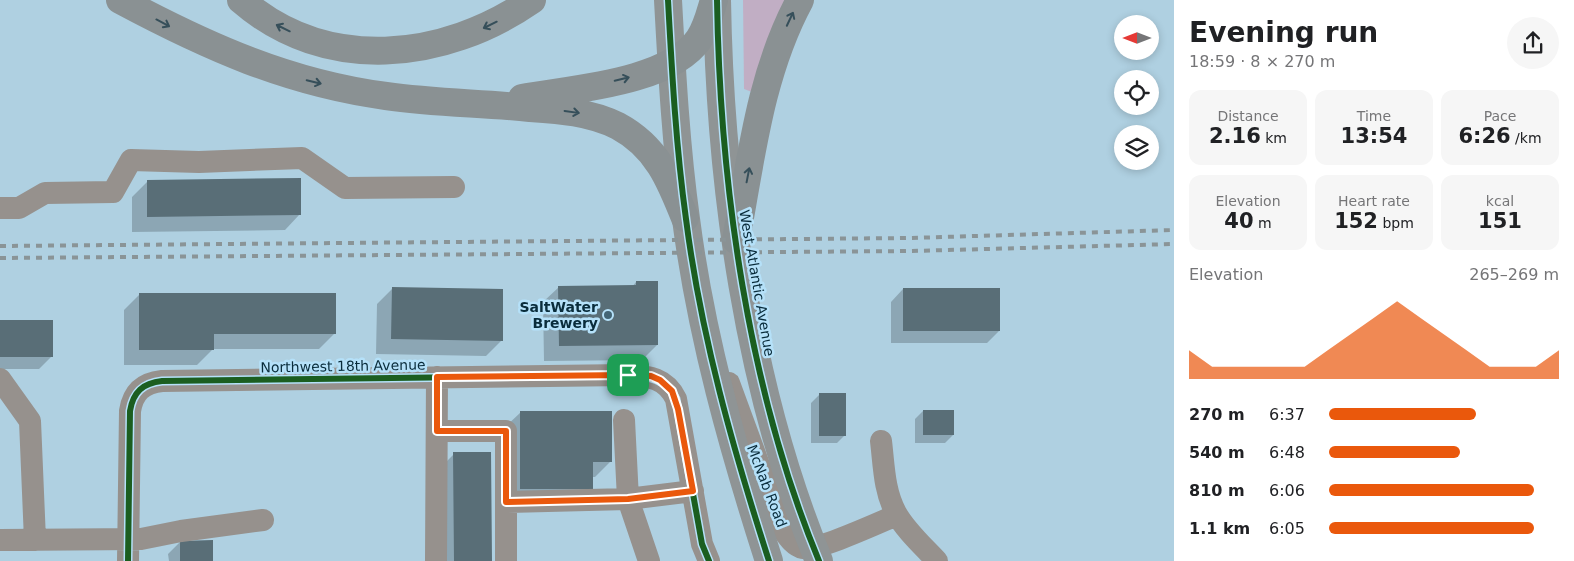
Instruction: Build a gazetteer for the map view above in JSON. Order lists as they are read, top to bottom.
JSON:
{
  "streets": {
    "main road": ["West Atlantic Avenue"],
    "street": ["Northwest 18th Avenue", "McNab Road"]
  },
  "crossings": [
    ["West Atlantic Avenue", "McNab Road"]
  ],
  "places": ["SaltWater Brewery"],
  "north": "left",
  "page": {
    "heading": ["Evening run", "18:59 · 8 × 270 m"],
    "stats": [
      ["Distance", "2.16 km"],
      ["Time", "13:54"],
      ["Pace", "6:26 /km"],
      ["Elevation", "40 m"],
      ["Heart rate", "152 bpm"],
      ["kcal", "151"]
    ],
    "chart": ["Elevation", "265–269 m"],
    "list": [
      {
        "name": "270 m",
        "note": "6:37"
      },
      {
        "name": "540 m",
        "note": "6:48"
      },
      {
        "name": "810 m",
        "note": "6:06"
      },
      {
        "name": "1.1 km",
        "note": "6:05"
      }
    ]
  }
}
